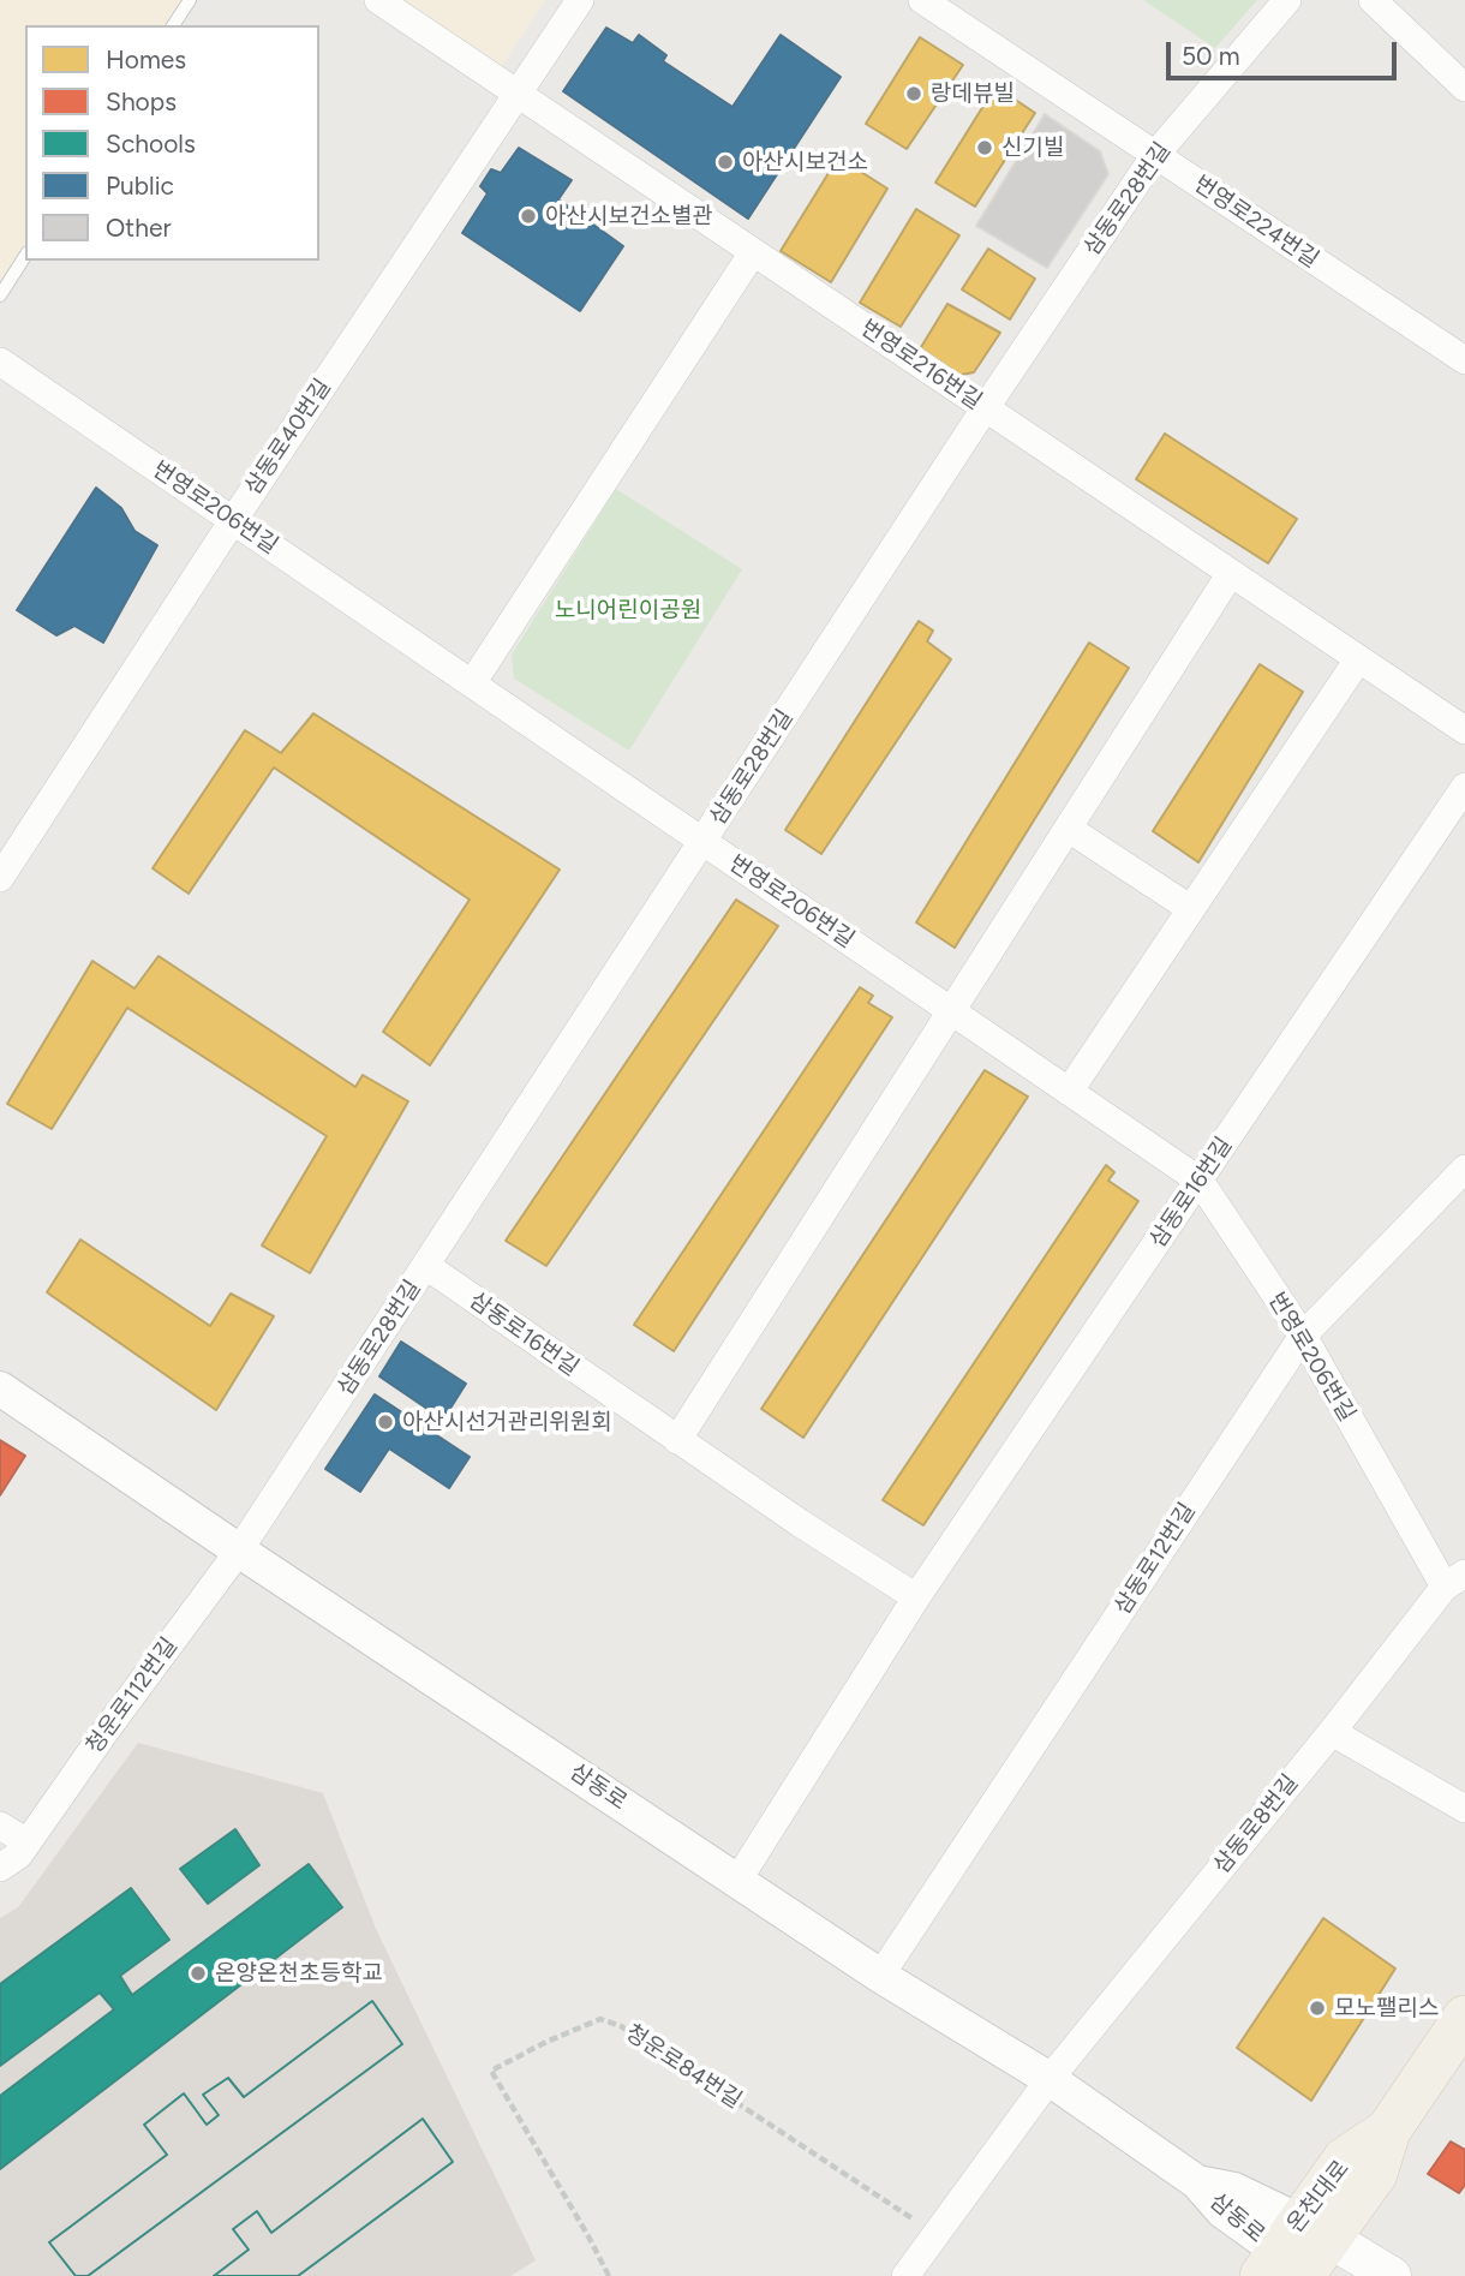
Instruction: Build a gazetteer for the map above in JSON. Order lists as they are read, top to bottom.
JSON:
{
  "streets": {
    "main road": ["온천대로"],
    "street": [
      "삼동로28번길",
      "번영로224번길",
      "번영로216번길",
      "삼동로40번길",
      "번영로206번길",
      "삼동로16번길",
      "삼동로12번길",
      "청운로112번길",
      "삼동로",
      "삼동로8번길"
    ],
    "path": ["청운로84번길"]
  },
  "crossings": [
    ["삼동로28번길", "번영로224번길"],
    ["삼동로28번길", "번영로216번길"],
    ["삼동로28번길", "번영로206번길"],
    ["삼동로28번길", "삼동로16번길"],
    ["삼동로28번길", "청운로112번길"],
    ["삼동로28번길", "삼동로"],
    ["번영로216번길", "삼동로40번길"],
    ["삼동로40번길", "번영로206번길"],
    ["번영로206번길", "삼동로16번길"],
    ["번영로206번길", "삼동로12번길"],
    ["번영로206번길", "삼동로8번길"],
    ["삼동로16번길", "삼동로"],
    ["삼동로12번길", "삼동로"],
    ["청운로112번길", "삼동로"],
    ["삼동로", "삼동로8번길"],
    ["삼동로", "온천대로"]
  ],
  "parks": ["노니어린이공원"],
  "places": [
    "랑데뷰빌",
    "신기빌",
    "아산시보건소",
    "아산시보건소별관",
    "아산시선거관리위원회",
    "온양온천초등학교",
    "모노팰리스"
  ],
  "legend": [
    "Homes",
    "Shops",
    "Schools",
    "Public",
    "Other"
  ],
  "scale_bar": "50 m"
}
